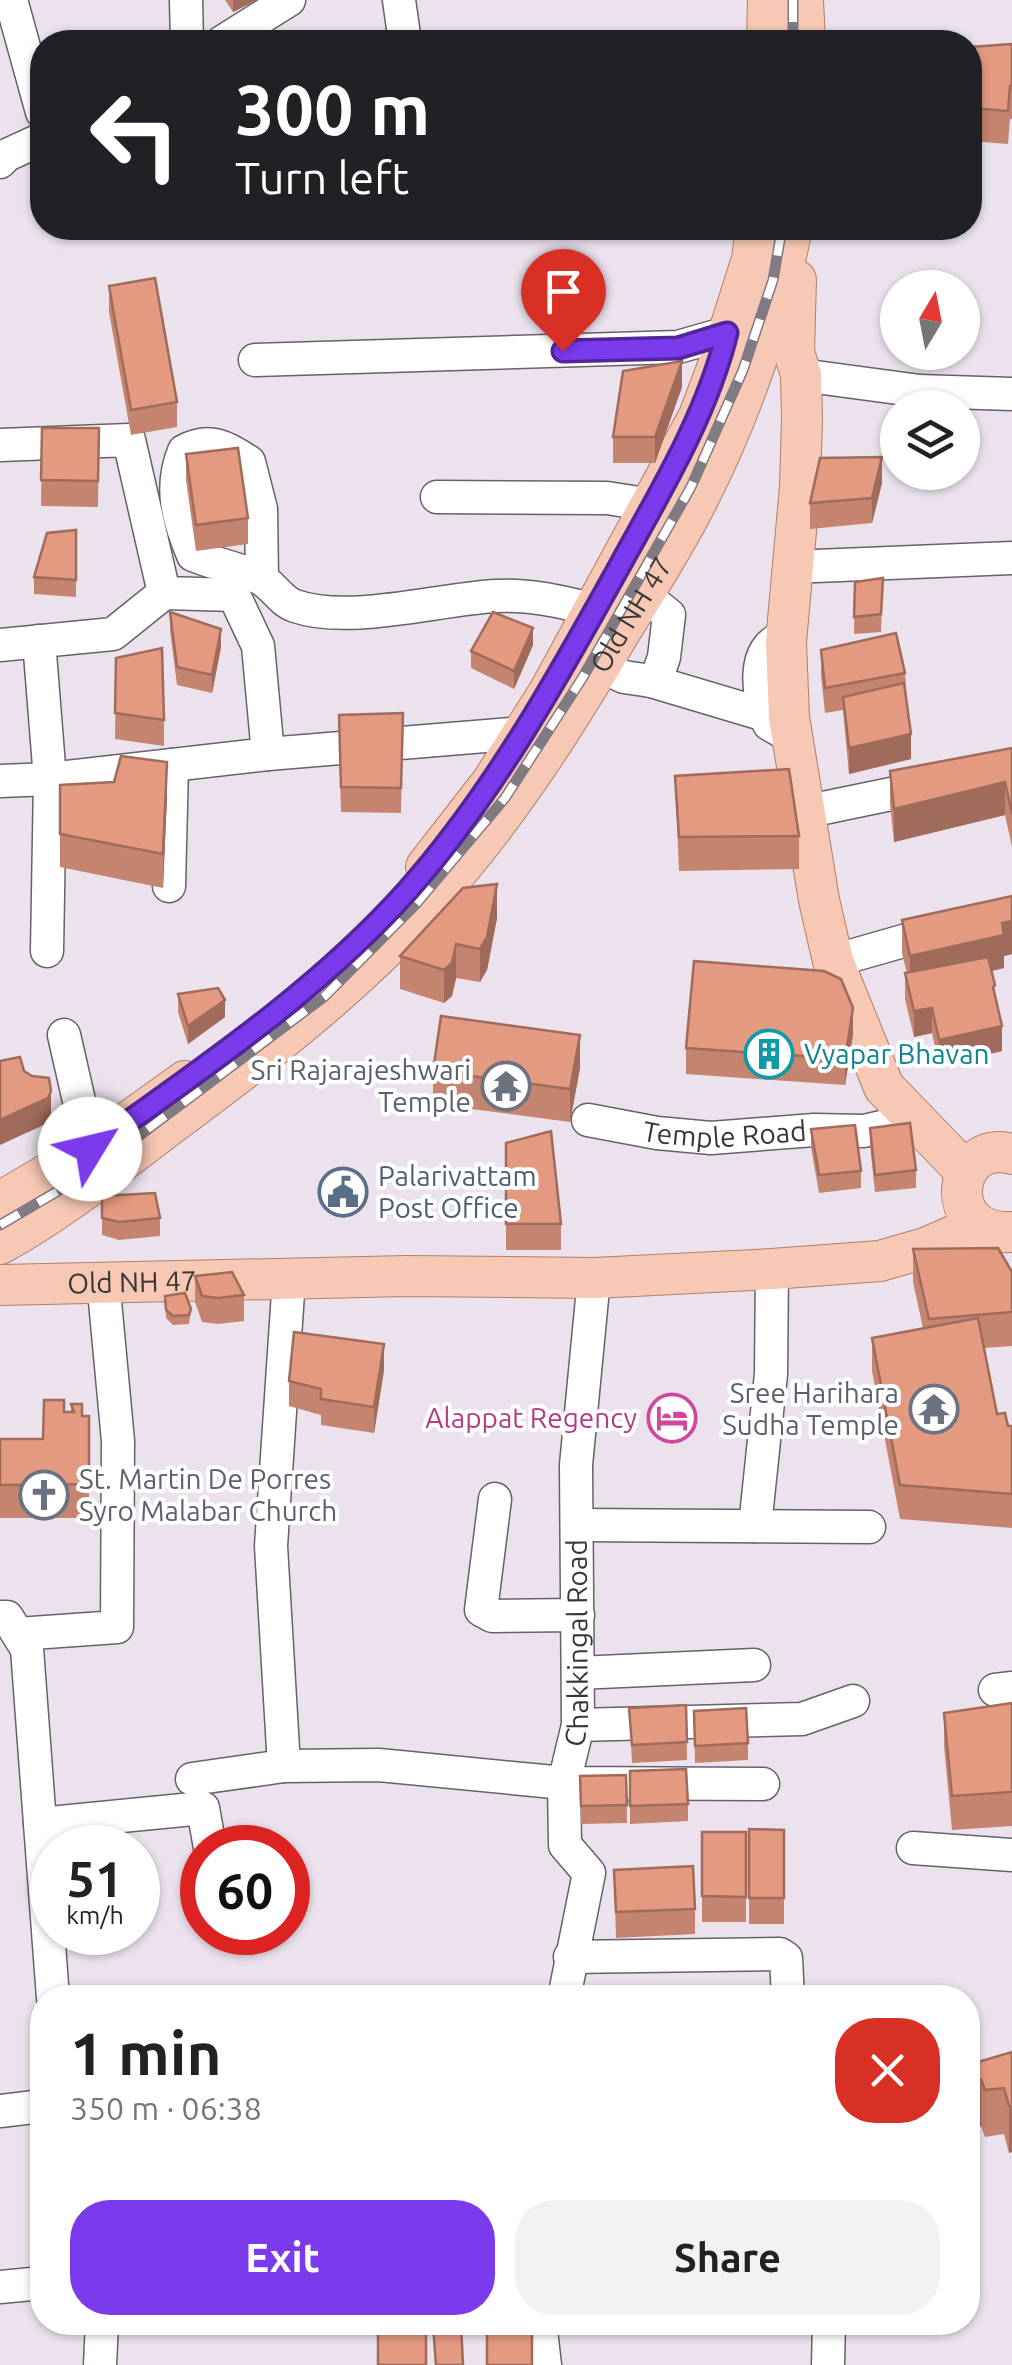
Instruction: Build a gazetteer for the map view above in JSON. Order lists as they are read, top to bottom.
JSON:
{
  "streets": {
    "main road": ["Old NH 47"],
    "street": ["Temple Road", "Chakkingal Road"]
  },
  "crossings": [
    ["Old NH 47", "Temple Road"],
    ["Old NH 47", "Chakkingal Road"]
  ],
  "places": {
    "building": ["Vyapar Bhavan"],
    "temple": ["Sri Rajarajeshwari Temple", "Sree Harihara Sudha Temple"],
    "public building": ["Palarivattam Post Office"],
    "hotel": ["Alappat Regency"],
    "church": ["St. Martin De Porres Syro Malabar Church"]
  },
  "north": "top",
  "page": {
    "turn": ["300 m", "Turn left"],
    "speed": "51 km/h",
    "limit": "60",
    "heading": ["1 min", "350 m · 06:38"],
    "buttons": ["Exit", "Share"]
  }
}
